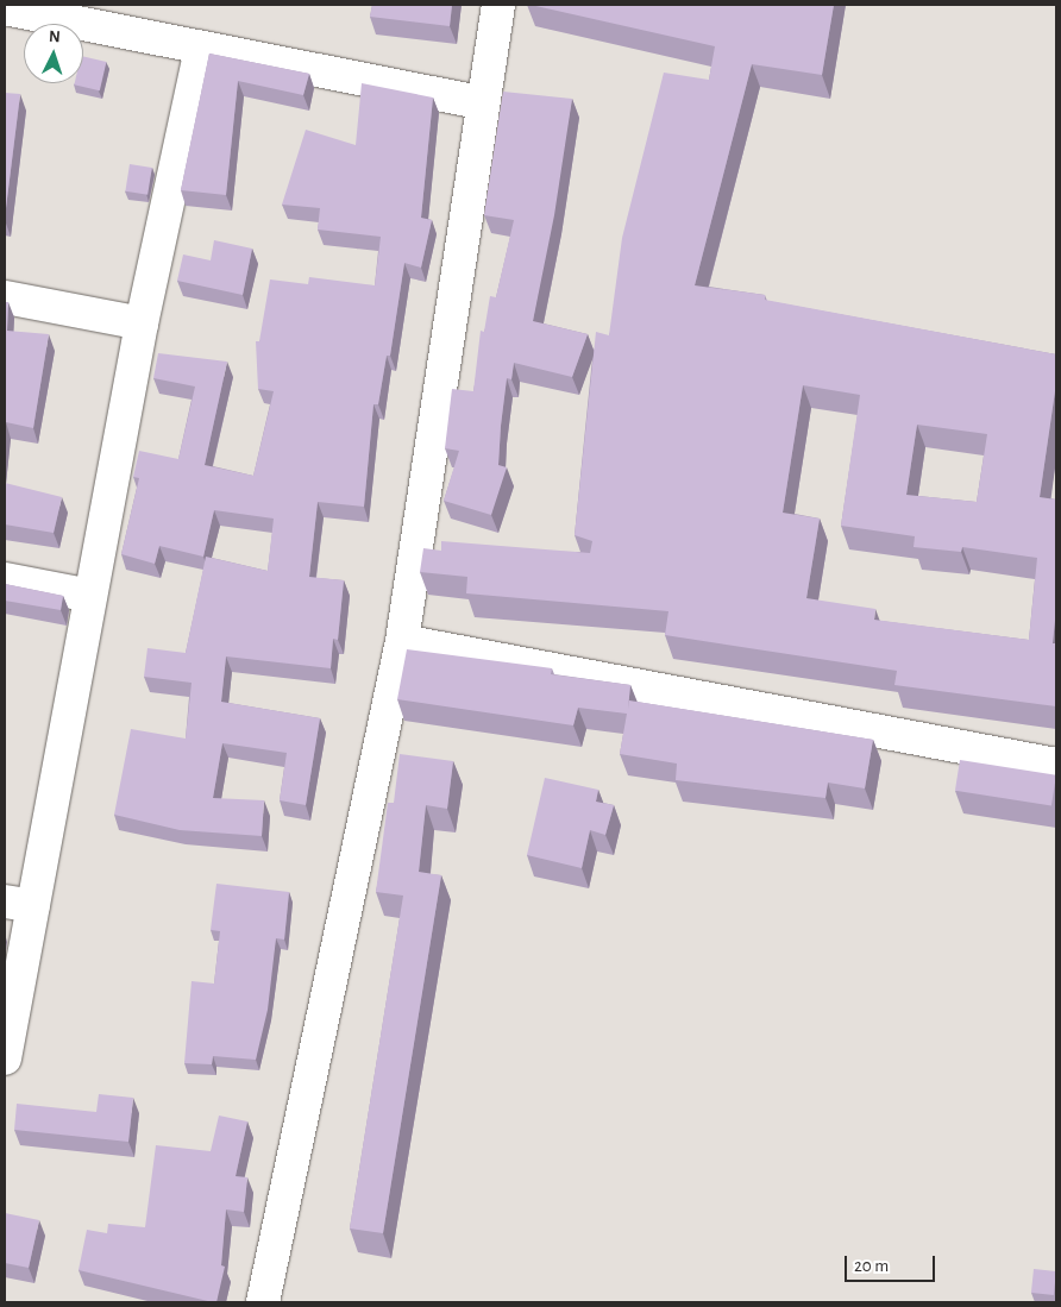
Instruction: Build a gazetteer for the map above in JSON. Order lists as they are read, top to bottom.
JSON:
{
  "scale_bar": "20 m",
  "north": "top"
}
